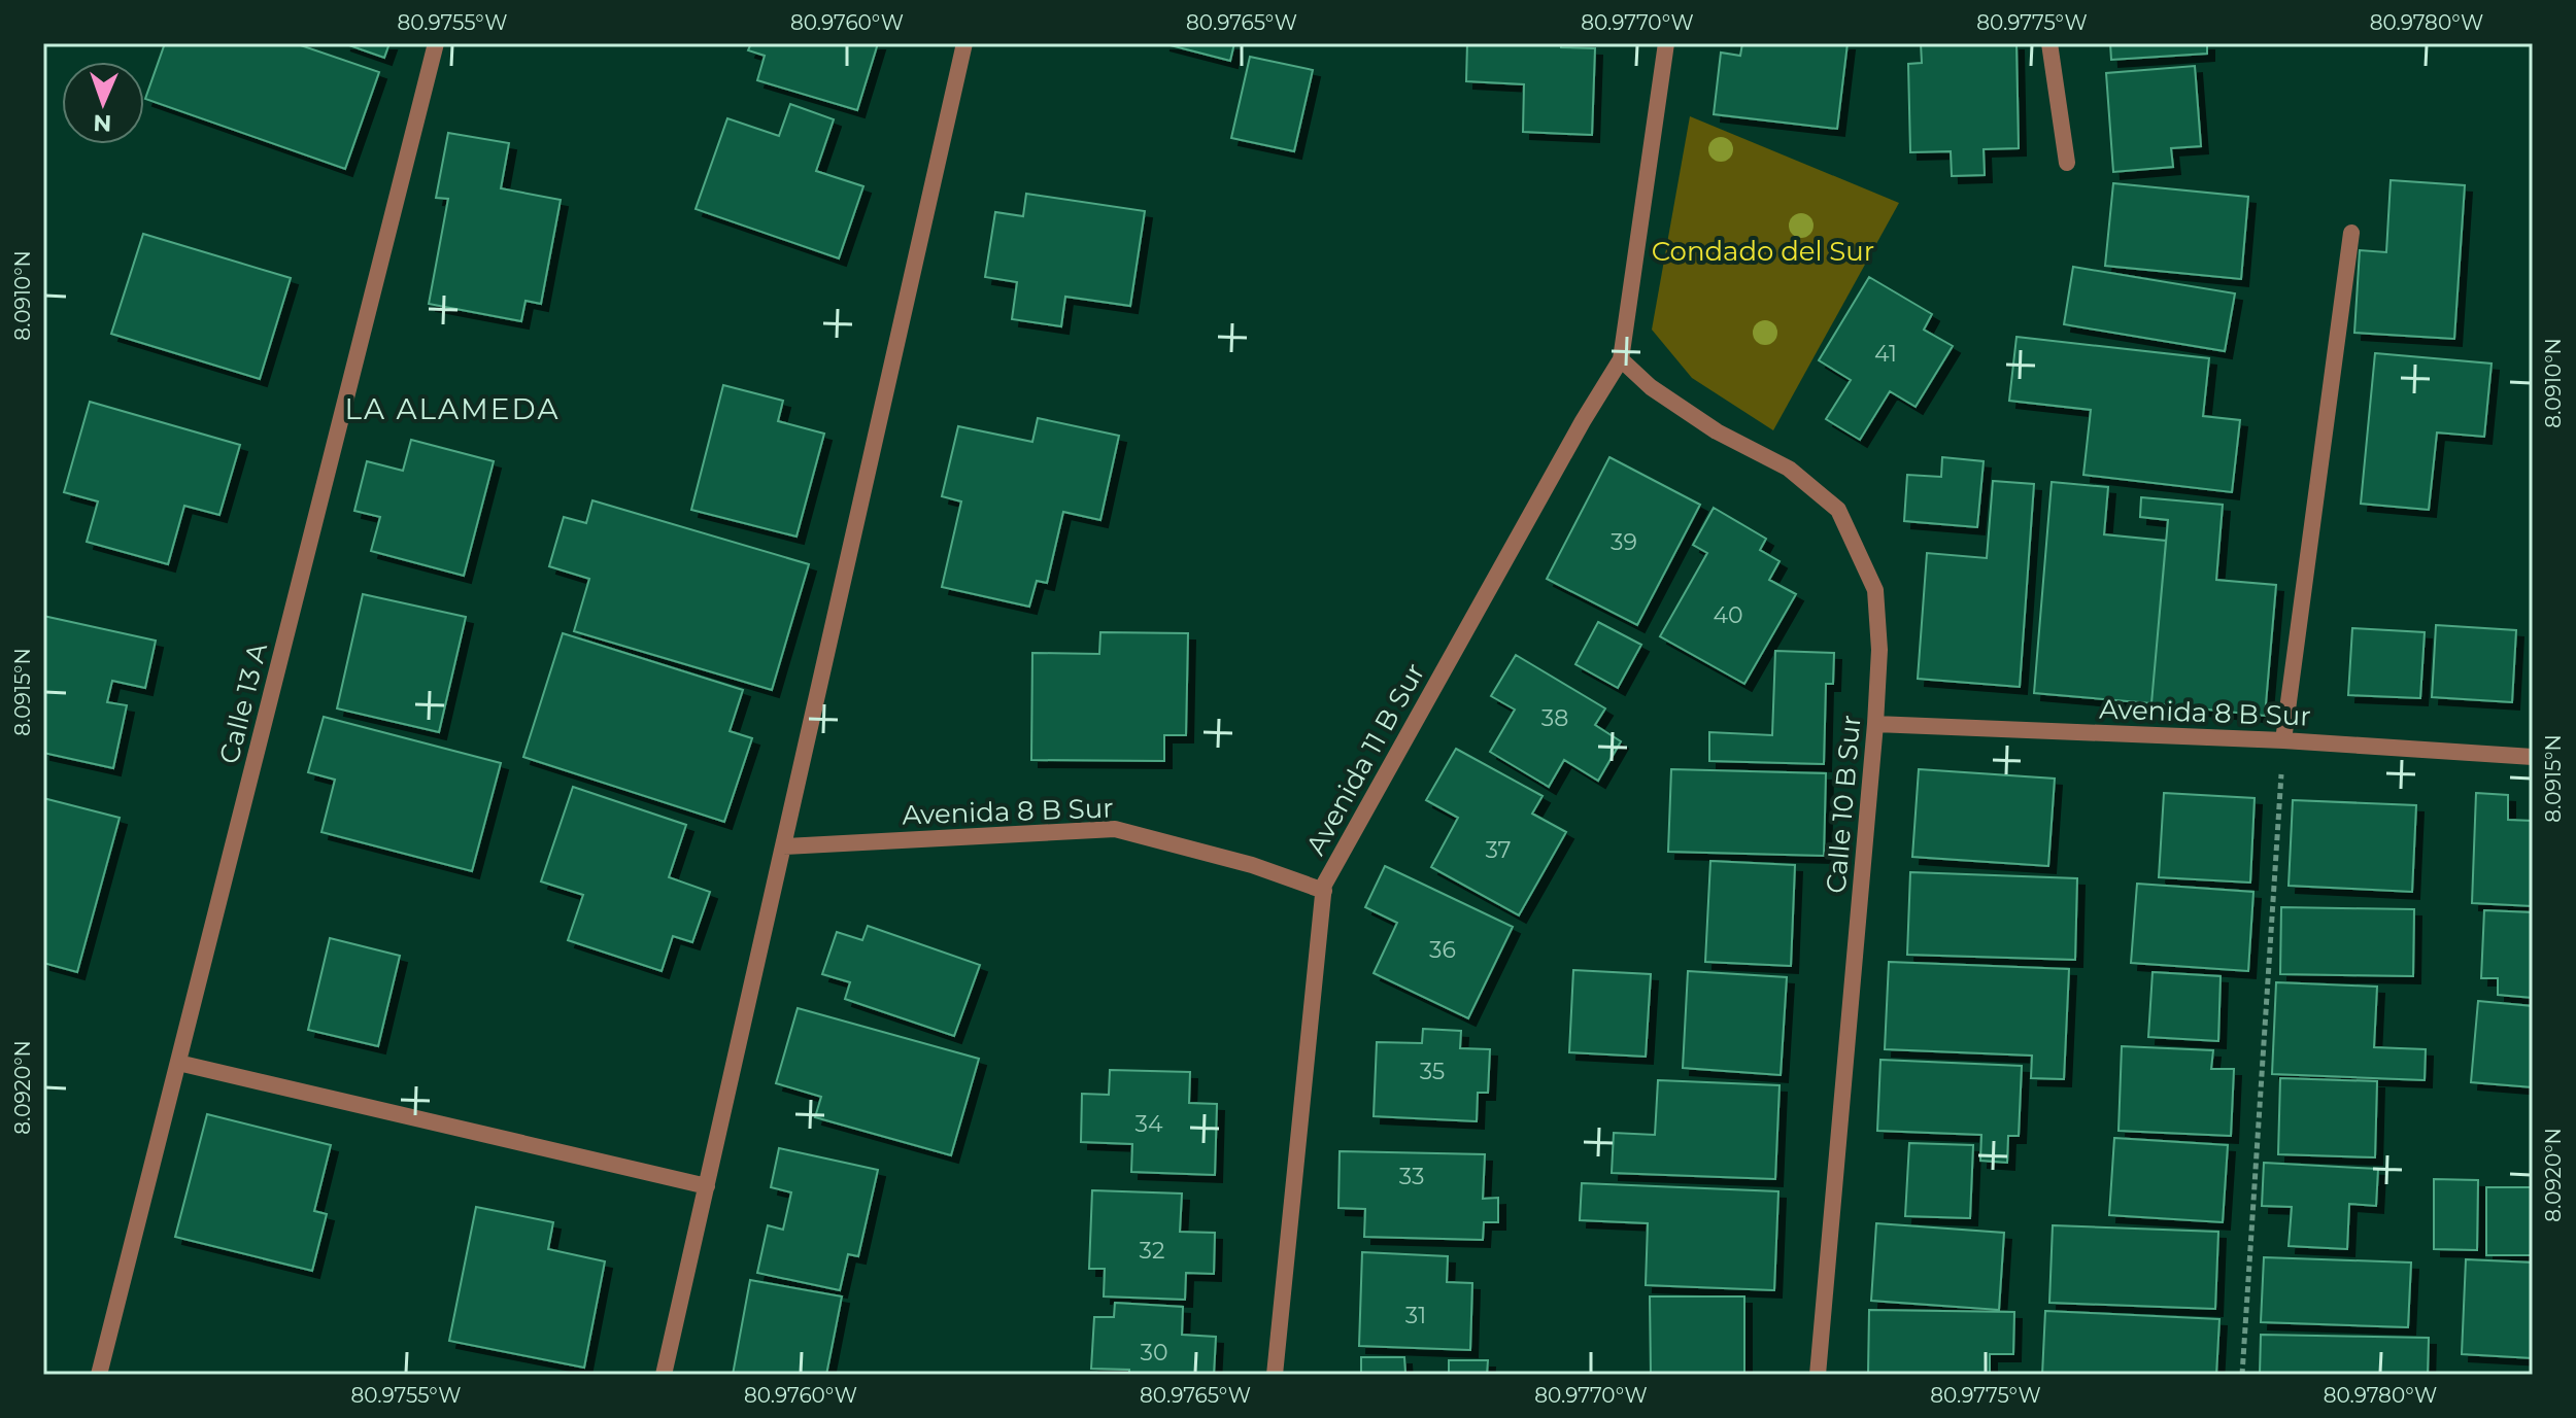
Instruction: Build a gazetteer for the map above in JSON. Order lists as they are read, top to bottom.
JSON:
{
  "streets": {
    "street": [
      "Calle 13 A",
      "Avenida 8 B Sur",
      "Avenida 11 B Sur",
      "Calle 10 B Sur"
    ]
  },
  "crossings": [
    ["Avenida 8 B Sur", "Avenida 11 B Sur"],
    ["Avenida 8 B Sur", "Calle 10 B Sur"],
    ["Avenida 11 B Sur", "Calle 10 B Sur"]
  ],
  "districts": ["LA ALAMEDA"],
  "parks": ["Condado del Sur"],
  "house_numbers": [
    "41",
    "39",
    "40",
    "38",
    "37",
    "36",
    "35",
    "34",
    "33",
    "32",
    "31",
    "30"
  ],
  "north": "bottom",
  "coordinates": [
    "80.9755°W",
    "80.9760°W",
    "80.9765°W",
    "80.9770°W",
    "80.9775°W",
    "80.9780°W",
    "8.0910°N",
    "8.0915°N",
    "8.0920°N"
  ]
}
